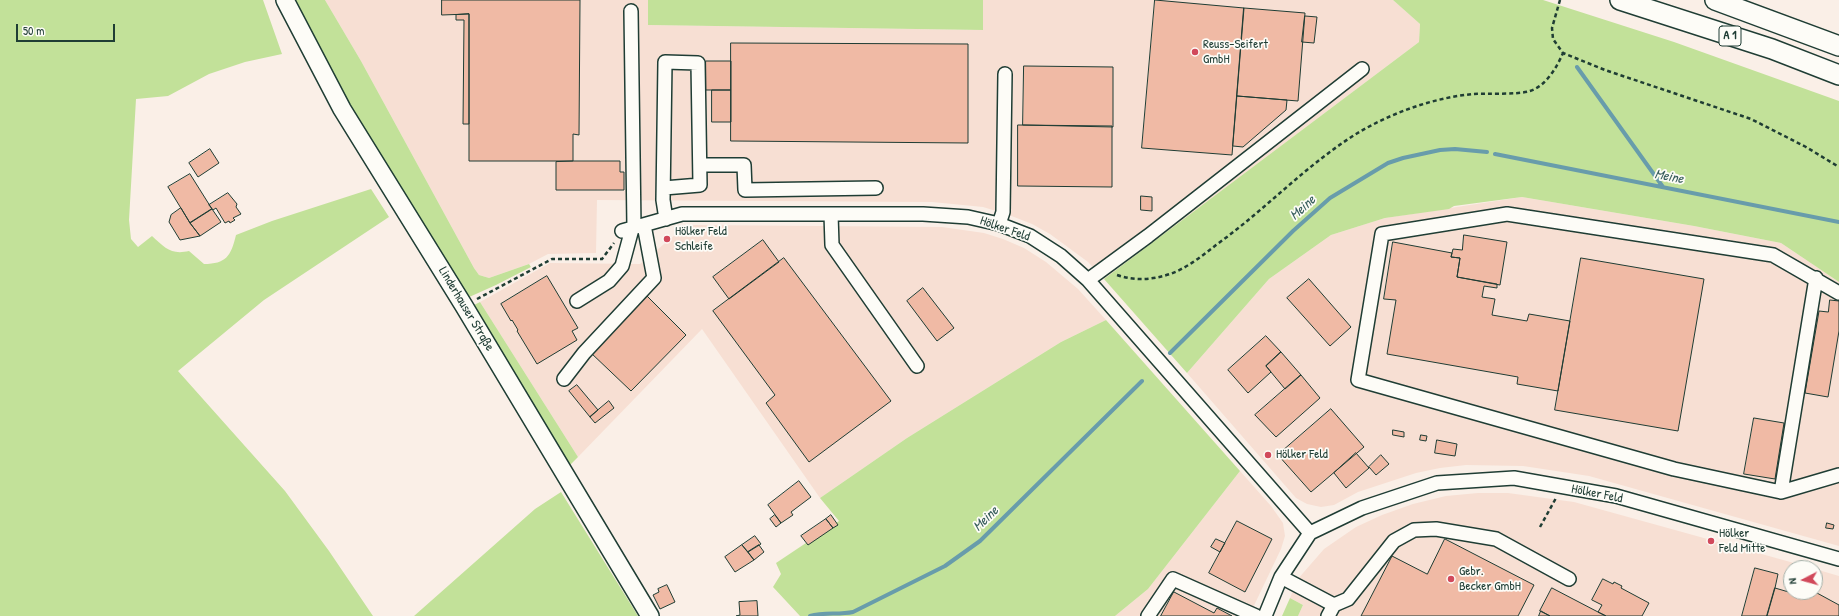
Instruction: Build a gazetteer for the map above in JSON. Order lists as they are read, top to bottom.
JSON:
{
  "streets": {
    "highway": ["A 1"],
    "main road": ["Linderhauser Straße"],
    "street": ["Hölker Feld"]
  },
  "water": ["Meine"],
  "places": [
    "Reuss-Seifert GmbH",
    "Hölker Feld Schleife",
    "Hölker Feld",
    "Hölker Feld Mitte",
    "Gebr. Becker GmbH"
  ],
  "scale_bar": "50 m",
  "north": "left"
}
